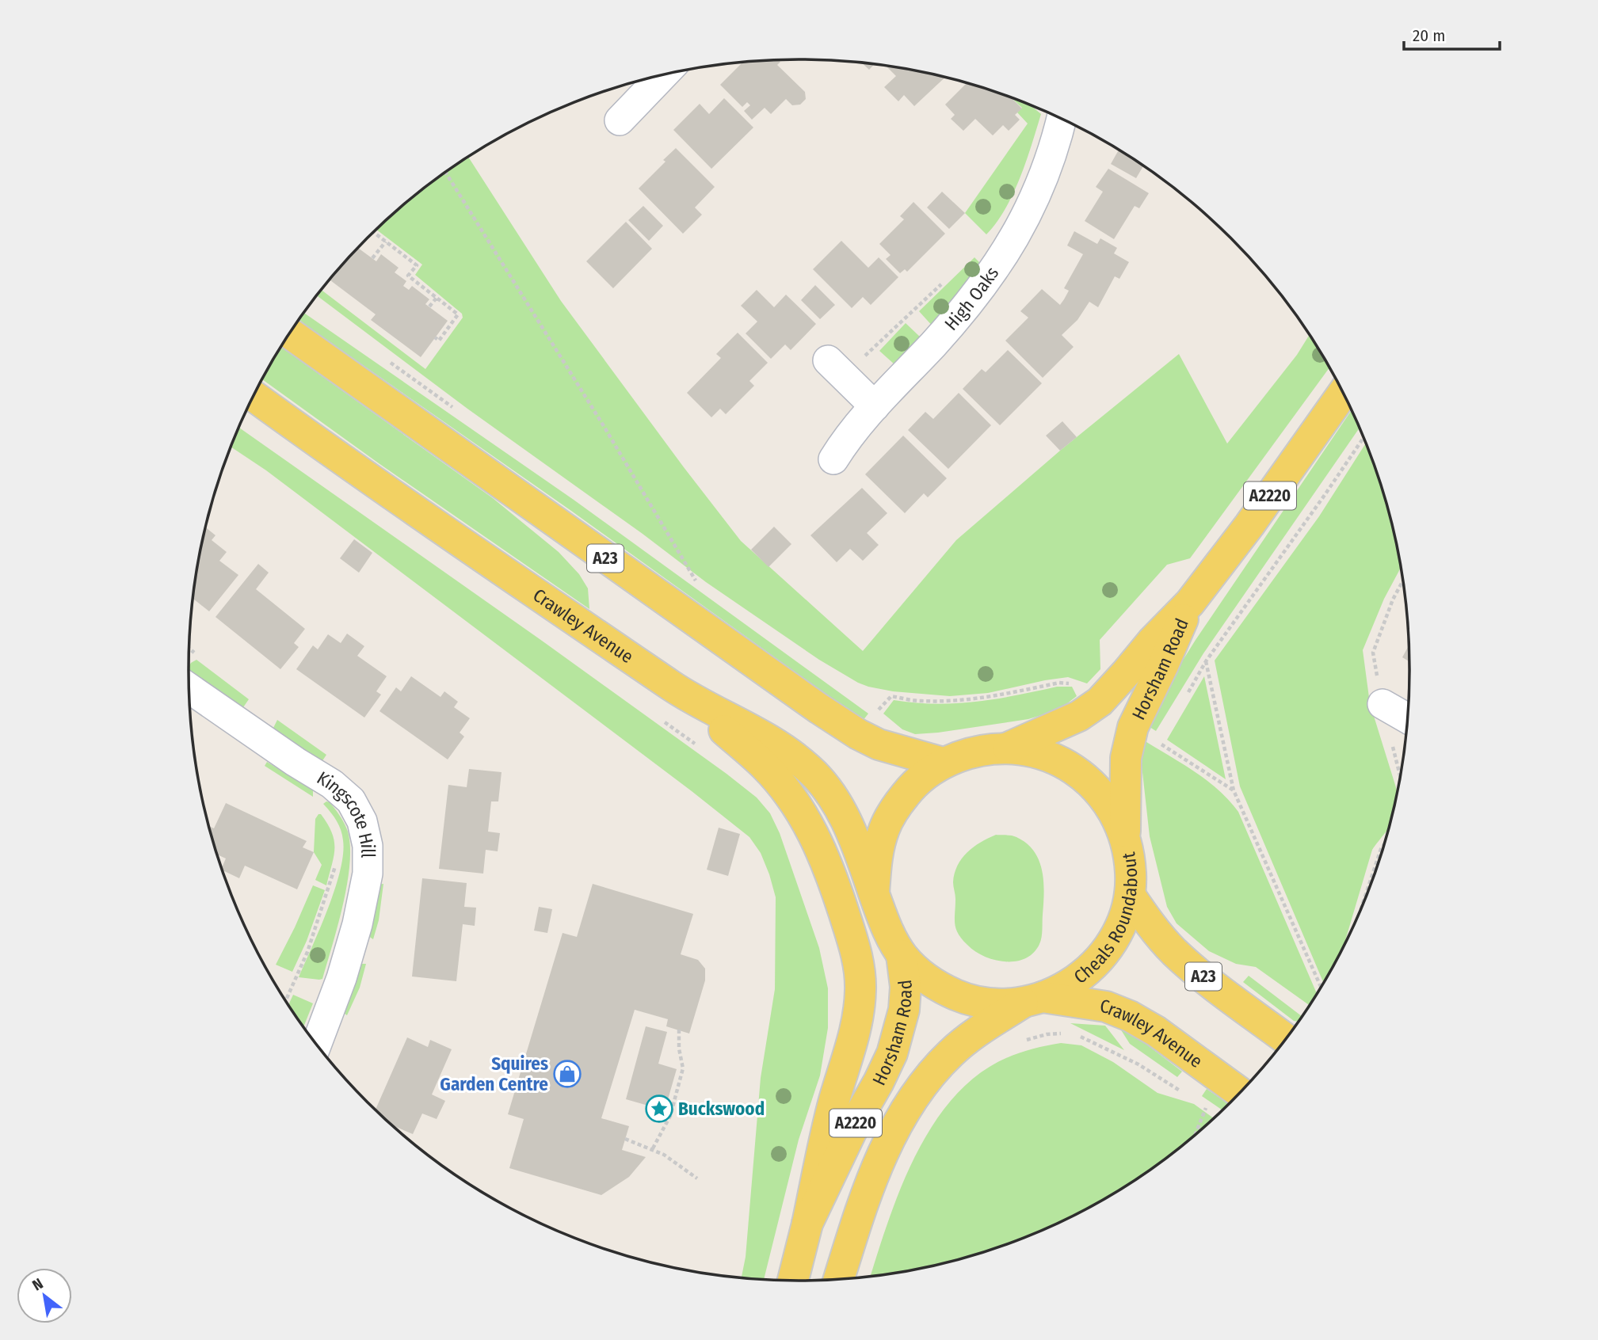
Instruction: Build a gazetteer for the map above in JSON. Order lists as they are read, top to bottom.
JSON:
{
  "streets": {
    "main road": [
      "A2220",
      "A23",
      "Crawley Avenue",
      "Horsham Road",
      "Cheals Roundabout"
    ],
    "street": ["High Oaks", "Kingscote Hill"]
  },
  "crossings": [
    ["A2220", "Crawley Avenue"],
    ["A2220", "Horsham Road"],
    ["A2220", "Cheals Roundabout"],
    ["A23", "Cheals Roundabout"],
    ["Crawley Avenue", "Cheals Roundabout"],
    ["Horsham Road", "Cheals Roundabout"]
  ],
  "places": {
    "shop": ["Squires Garden Centre"],
    "place": ["Buckswood"]
  },
  "scale_bar": "20 m",
  "north": "top left"
}
